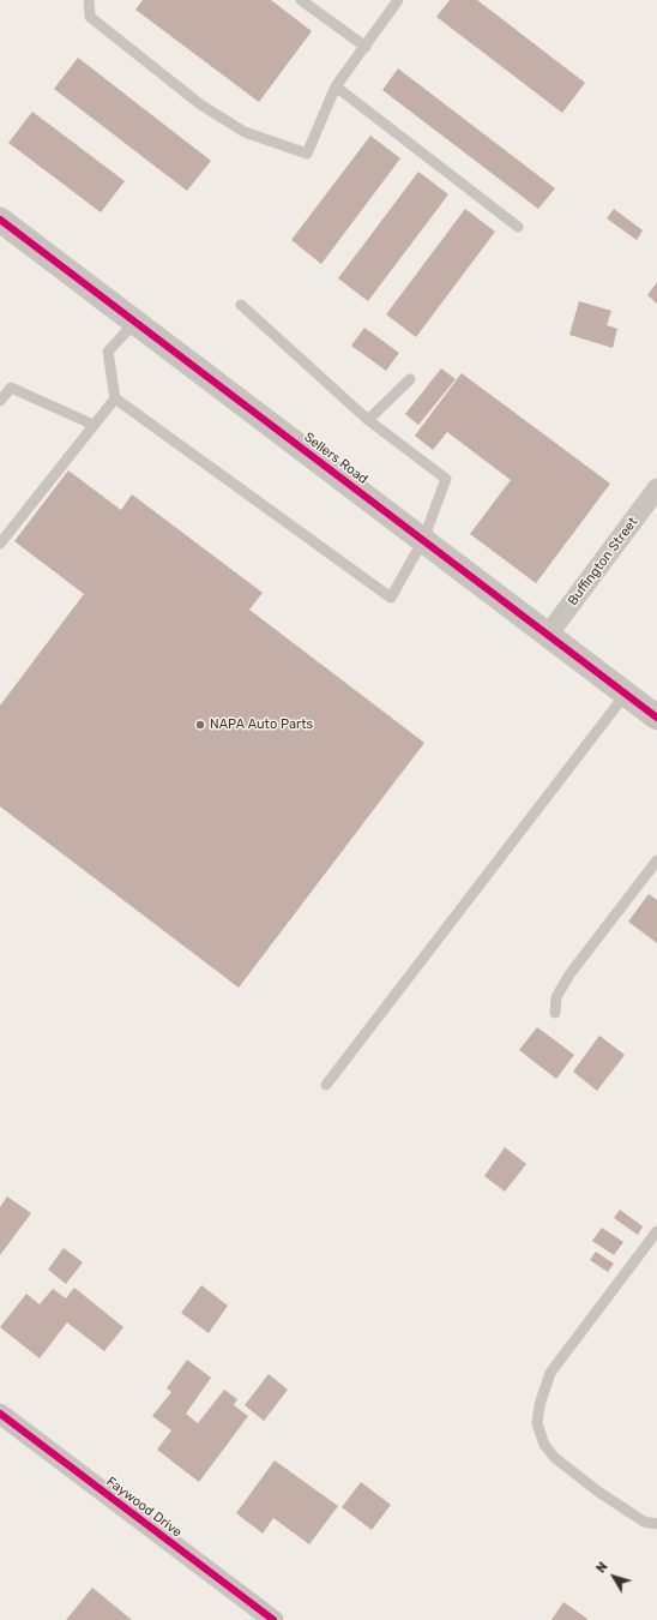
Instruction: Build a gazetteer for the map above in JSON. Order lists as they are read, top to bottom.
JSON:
{
  "streets": {
    "street": ["Sellers Road", "Buffington Street", "Faywood Drive"]
  },
  "crossings": [
    ["Sellers Road", "Buffington Street"]
  ],
  "places": ["NAPA Auto Parts"],
  "north": "top left"
}
